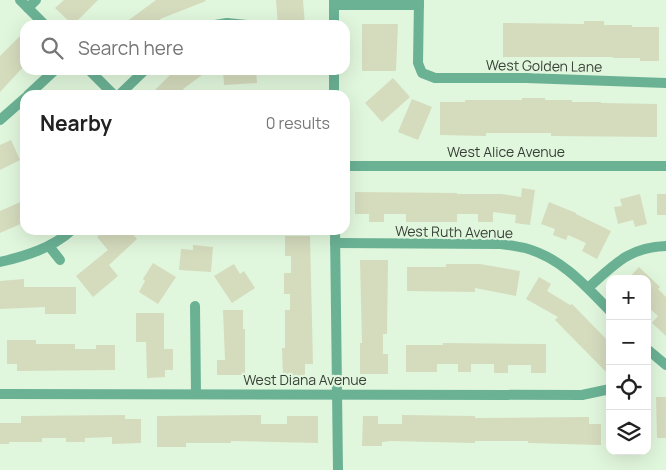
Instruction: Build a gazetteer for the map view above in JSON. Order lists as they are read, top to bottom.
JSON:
{
  "streets": {
    "street": [
      "West Golden Lane",
      "West Alice Avenue",
      "West Ruth Avenue",
      "West Diana Avenue"
    ]
  },
  "page": {
    "search": "Search here",
    "heading": ["Nearby", "0 results"],
    "map_buttons": ["+", "−"]
  }
}
